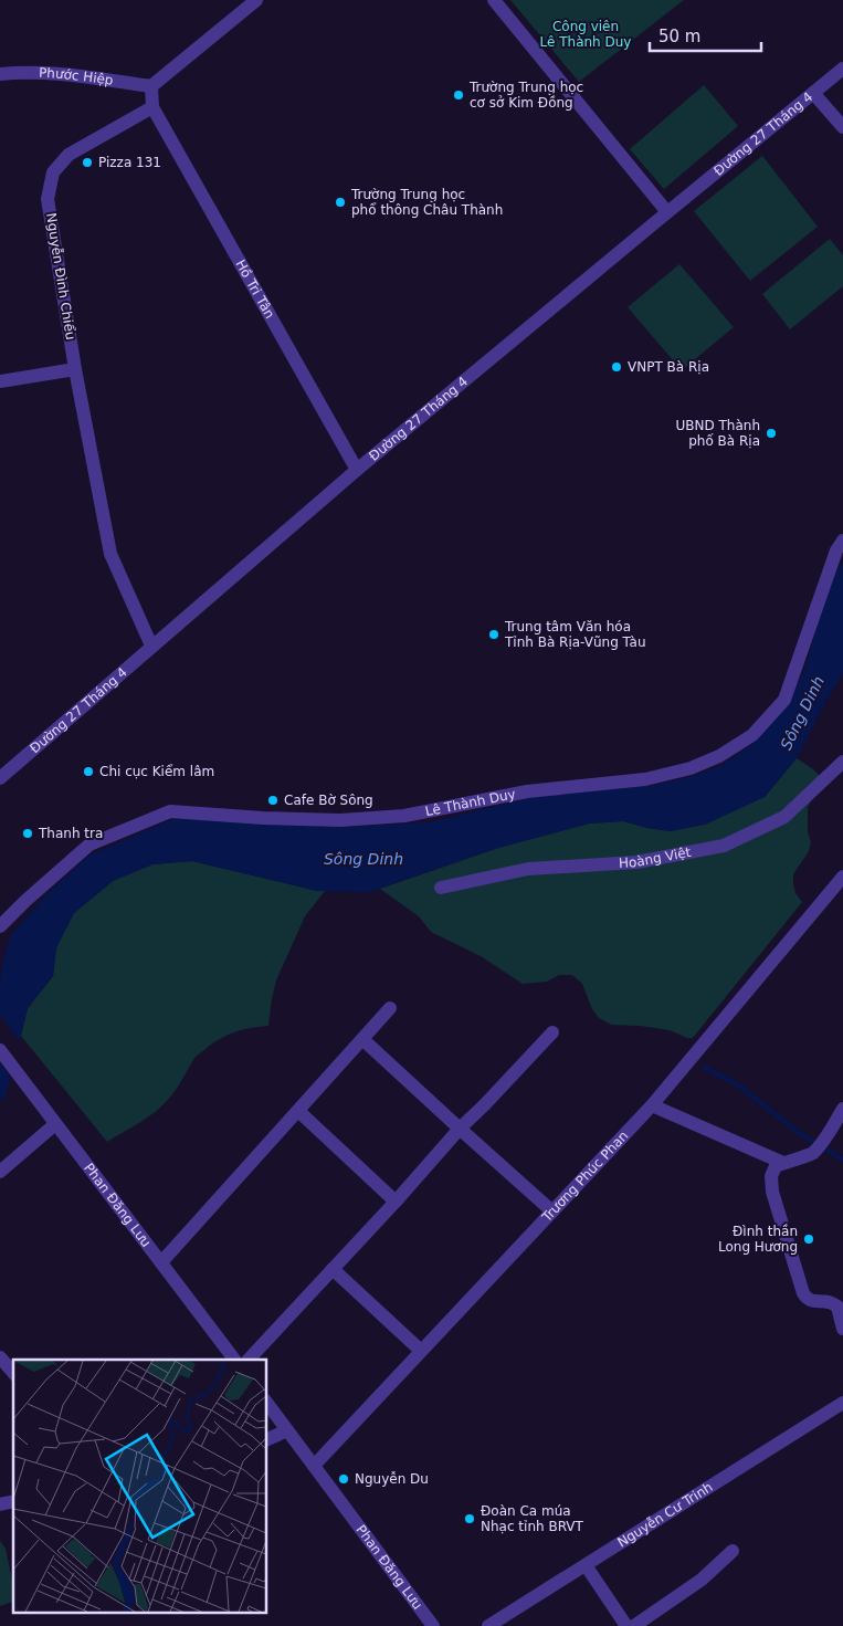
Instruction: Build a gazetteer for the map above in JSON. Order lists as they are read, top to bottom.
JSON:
{
  "streets": {
    "street": [
      "Phước Hiệp",
      "Đường 27 Tháng 4",
      "Nguyễn Đình Chiểu",
      "Hồ Tri Tân",
      "Lê Thành Duy",
      "Hoàng Việt",
      "Trương Phúc Phan",
      "Phan Đăng Lưu",
      "Nguyễn Cư Trinh"
    ]
  },
  "crossings": [
    ["Đường 27 Tháng 4", "Nguyễn Đình Chiểu"],
    ["Đường 27 Tháng 4", "Hồ Tri Tân"],
    ["Nguyễn Đình Chiểu", "Hồ Tri Tân"],
    ["Trương Phúc Phan", "Phan Đăng Lưu"]
  ],
  "water": ["Sông Dinh"],
  "parks": ["Công viên Lê Thành Duy"],
  "places": [
    "Trường Trung học cơ sở Kim Đồng",
    "Pizza 131",
    "Trường Trung học phổ thông Châu Thành",
    "VNPT Bà Rịa",
    "UBND Thành phố Bà Rịa",
    "Trung tâm Văn hóa Tỉnh Bà Rịa-Vũng Tàu",
    "Chi cục Kiểm lâm",
    "Cafe Bờ Sông",
    "Thanh tra",
    "Đình thần Long Hương",
    "Nguyễn Du",
    "Đoàn Ca múa Nhạc tỉnh BRVT"
  ],
  "scale_bar": "50 m"
}
